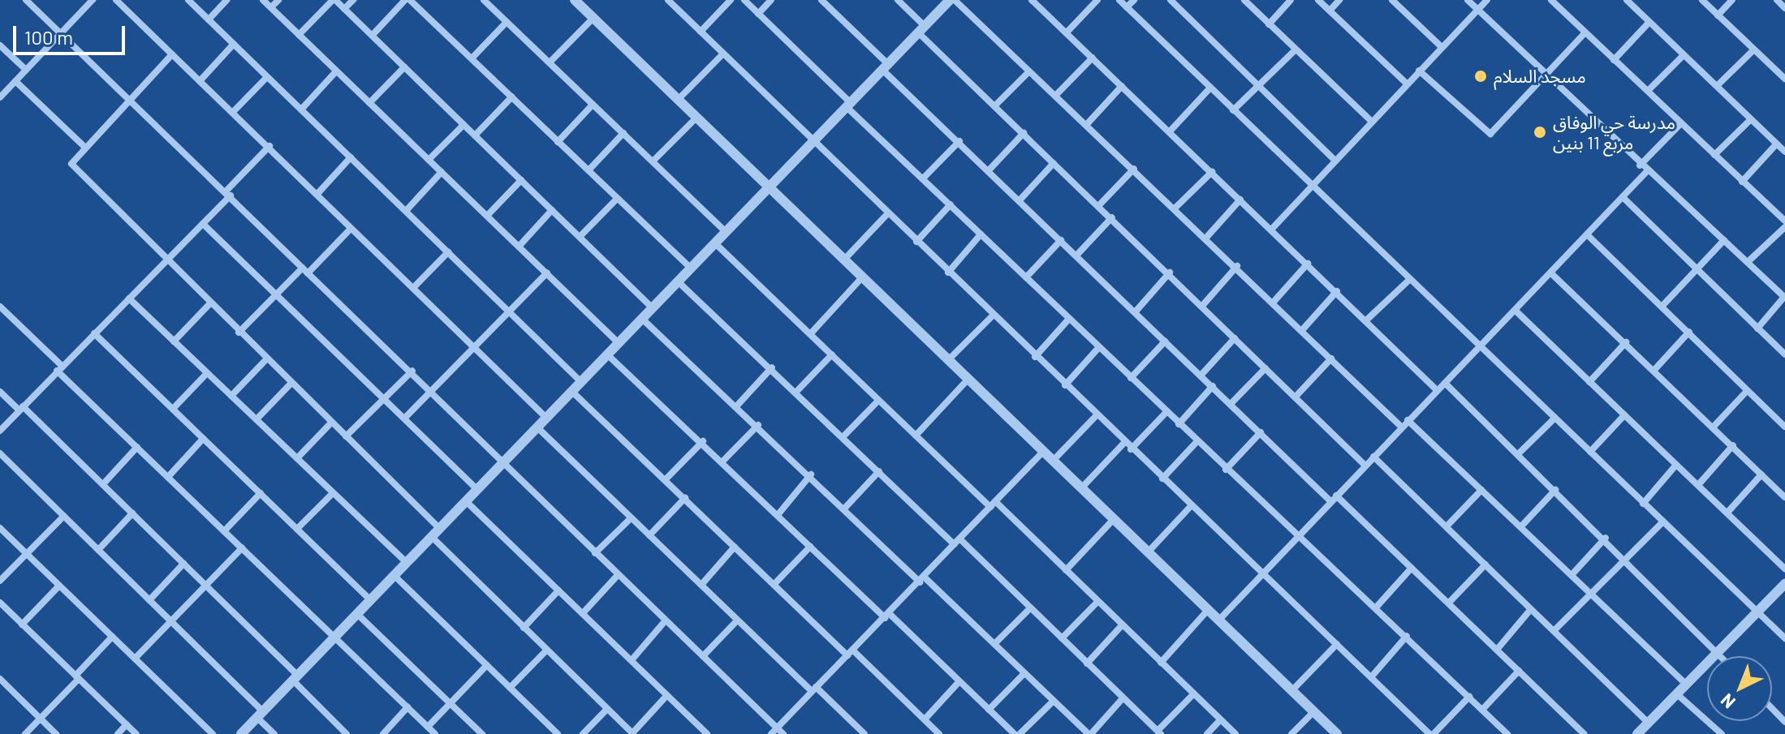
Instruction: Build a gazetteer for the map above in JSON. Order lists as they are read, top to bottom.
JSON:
{
  "places": ["مسجد السلام", "مدرسة حي الوفاق مربع 11 بنين"],
  "scale_bar": "100 m",
  "north": "bottom left"
}
